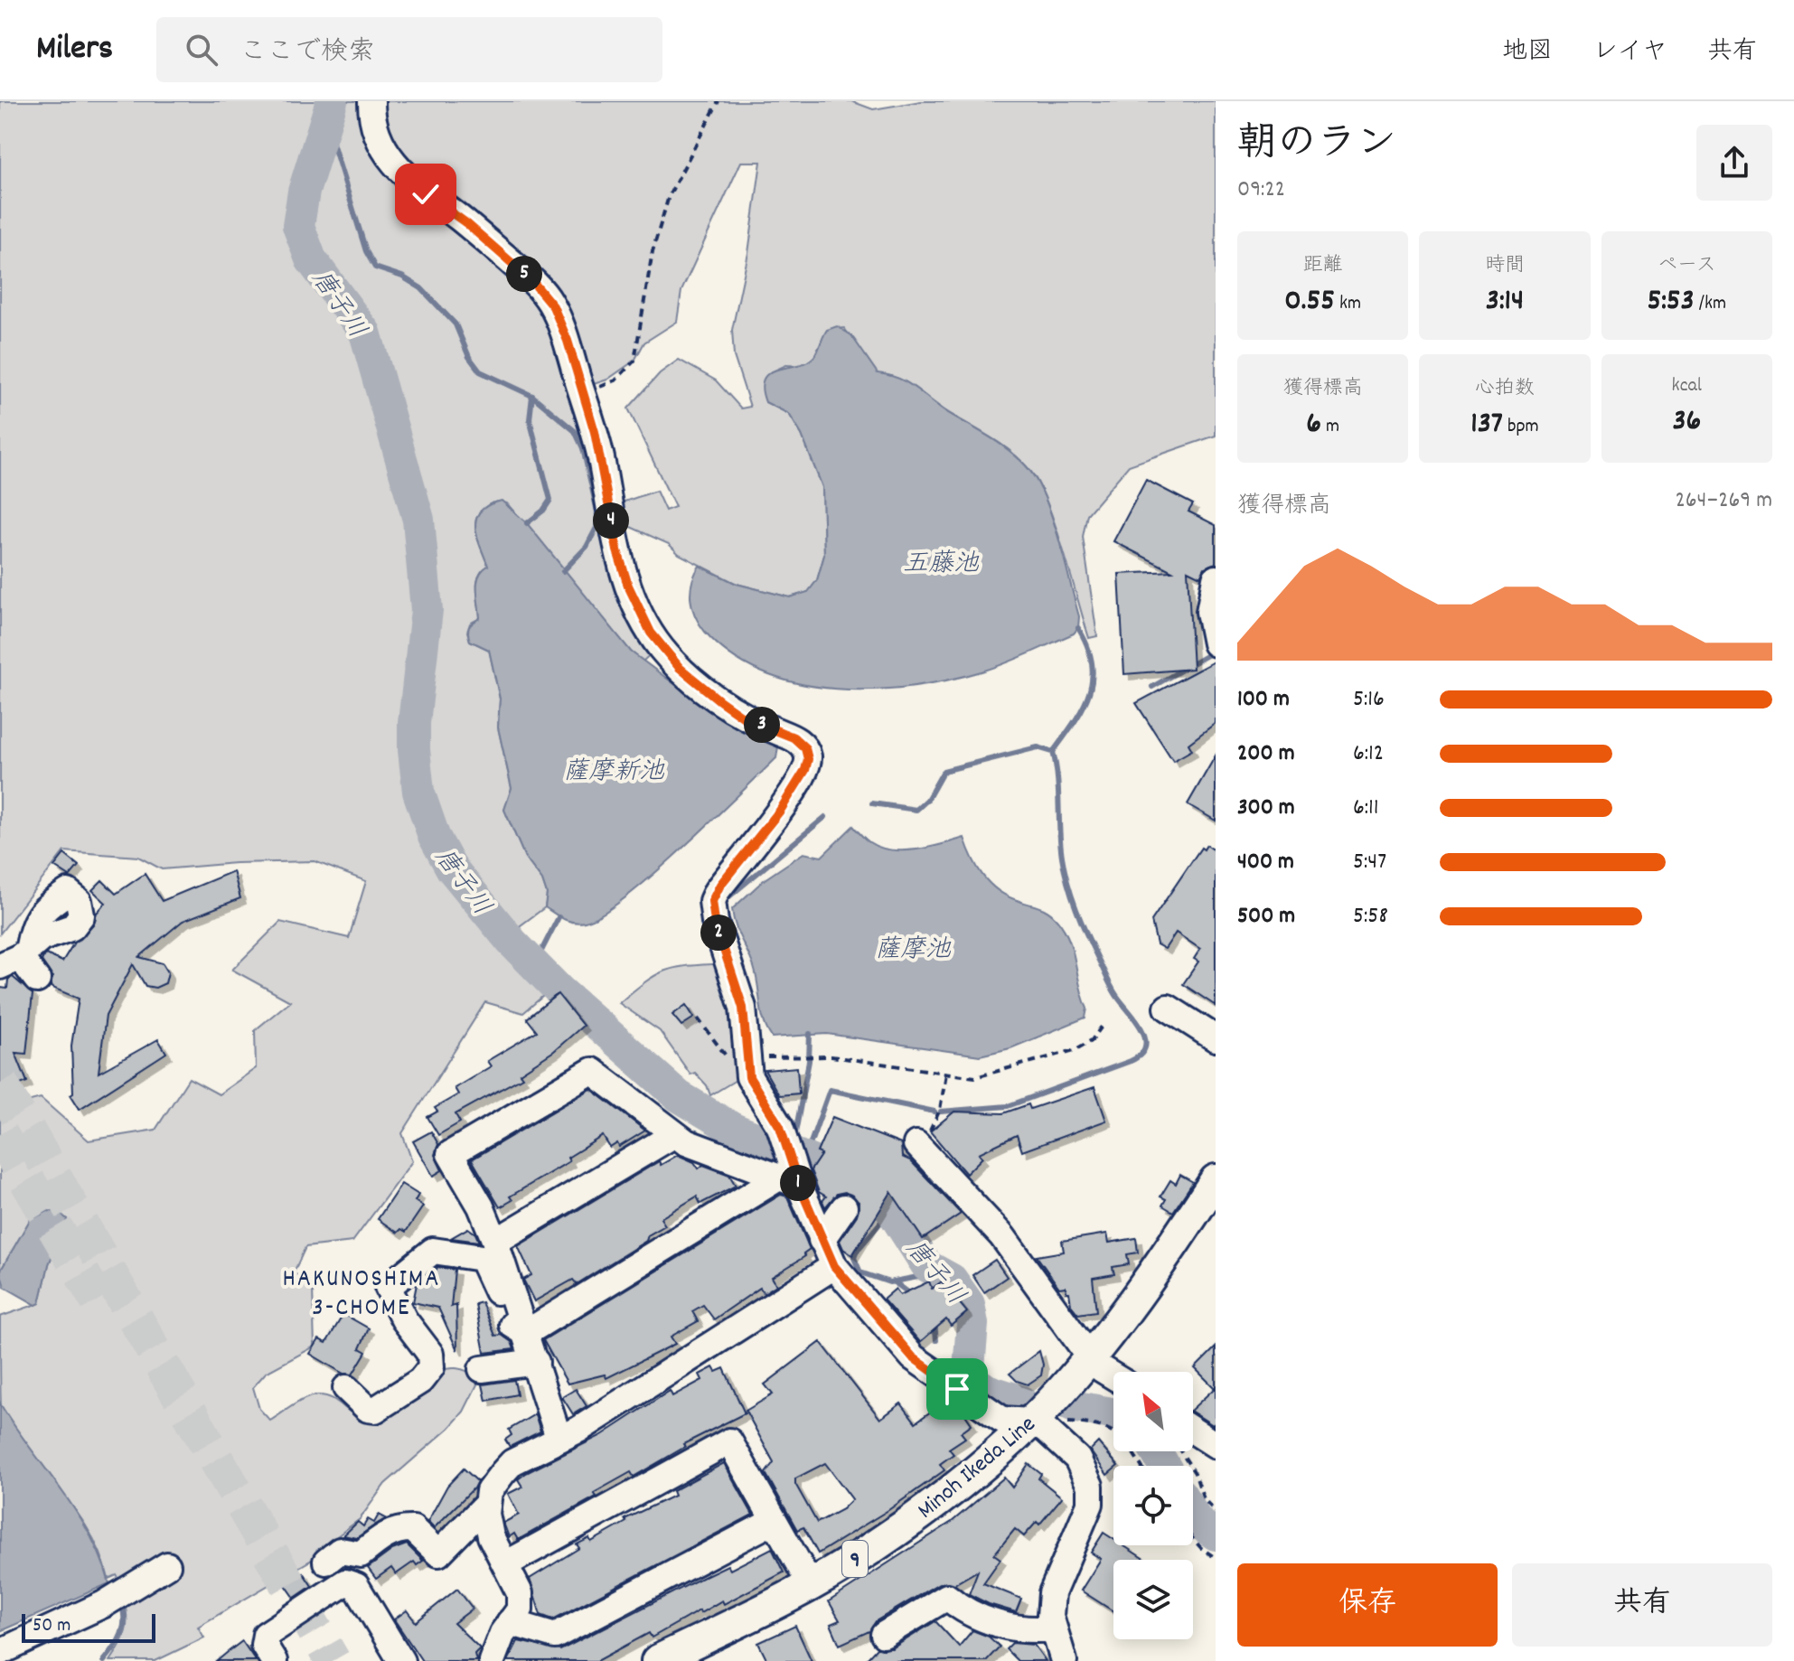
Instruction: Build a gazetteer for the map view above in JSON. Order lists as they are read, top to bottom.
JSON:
{
  "streets": {
    "main road": ["Minoh Ikeda Line", "9"]
  },
  "districts": ["HAKUNOSHIMA 3-CHOME"],
  "water": [
    "唐子川",
    "五藤池",
    "薩摩新池",
    "薩摩池"
  ],
  "scale_bar": "50 m",
  "north": "top left",
  "page": {
    "header": "Milers",
    "search": "ここで検索",
    "nav": ["地図", "レイヤ", "共有"],
    "heading": ["朝のラン", "09:22"],
    "stats": [
      ["距離", "0.55 km"],
      ["時間", "3:14"],
      ["ペース", "5:53 /km"],
      ["獲得標高", "6 m"],
      ["心拍数", "137 bpm"],
      ["kcal", "36"]
    ],
    "pins": [
      "5",
      "4",
      "3",
      "2",
      "1"
    ],
    "chart": ["獲得標高", "264–269 m"],
    "list": [
      {
        "name": "100 m",
        "note": "5:16"
      },
      {
        "name": "200 m",
        "note": "6:12"
      },
      {
        "name": "300 m",
        "note": "6:11"
      },
      {
        "name": "400 m",
        "note": "5:47"
      },
      {
        "name": "500 m",
        "note": "5:58"
      }
    ],
    "buttons": ["保存", "共有"],
    "scale": "50 m"
  }
}
